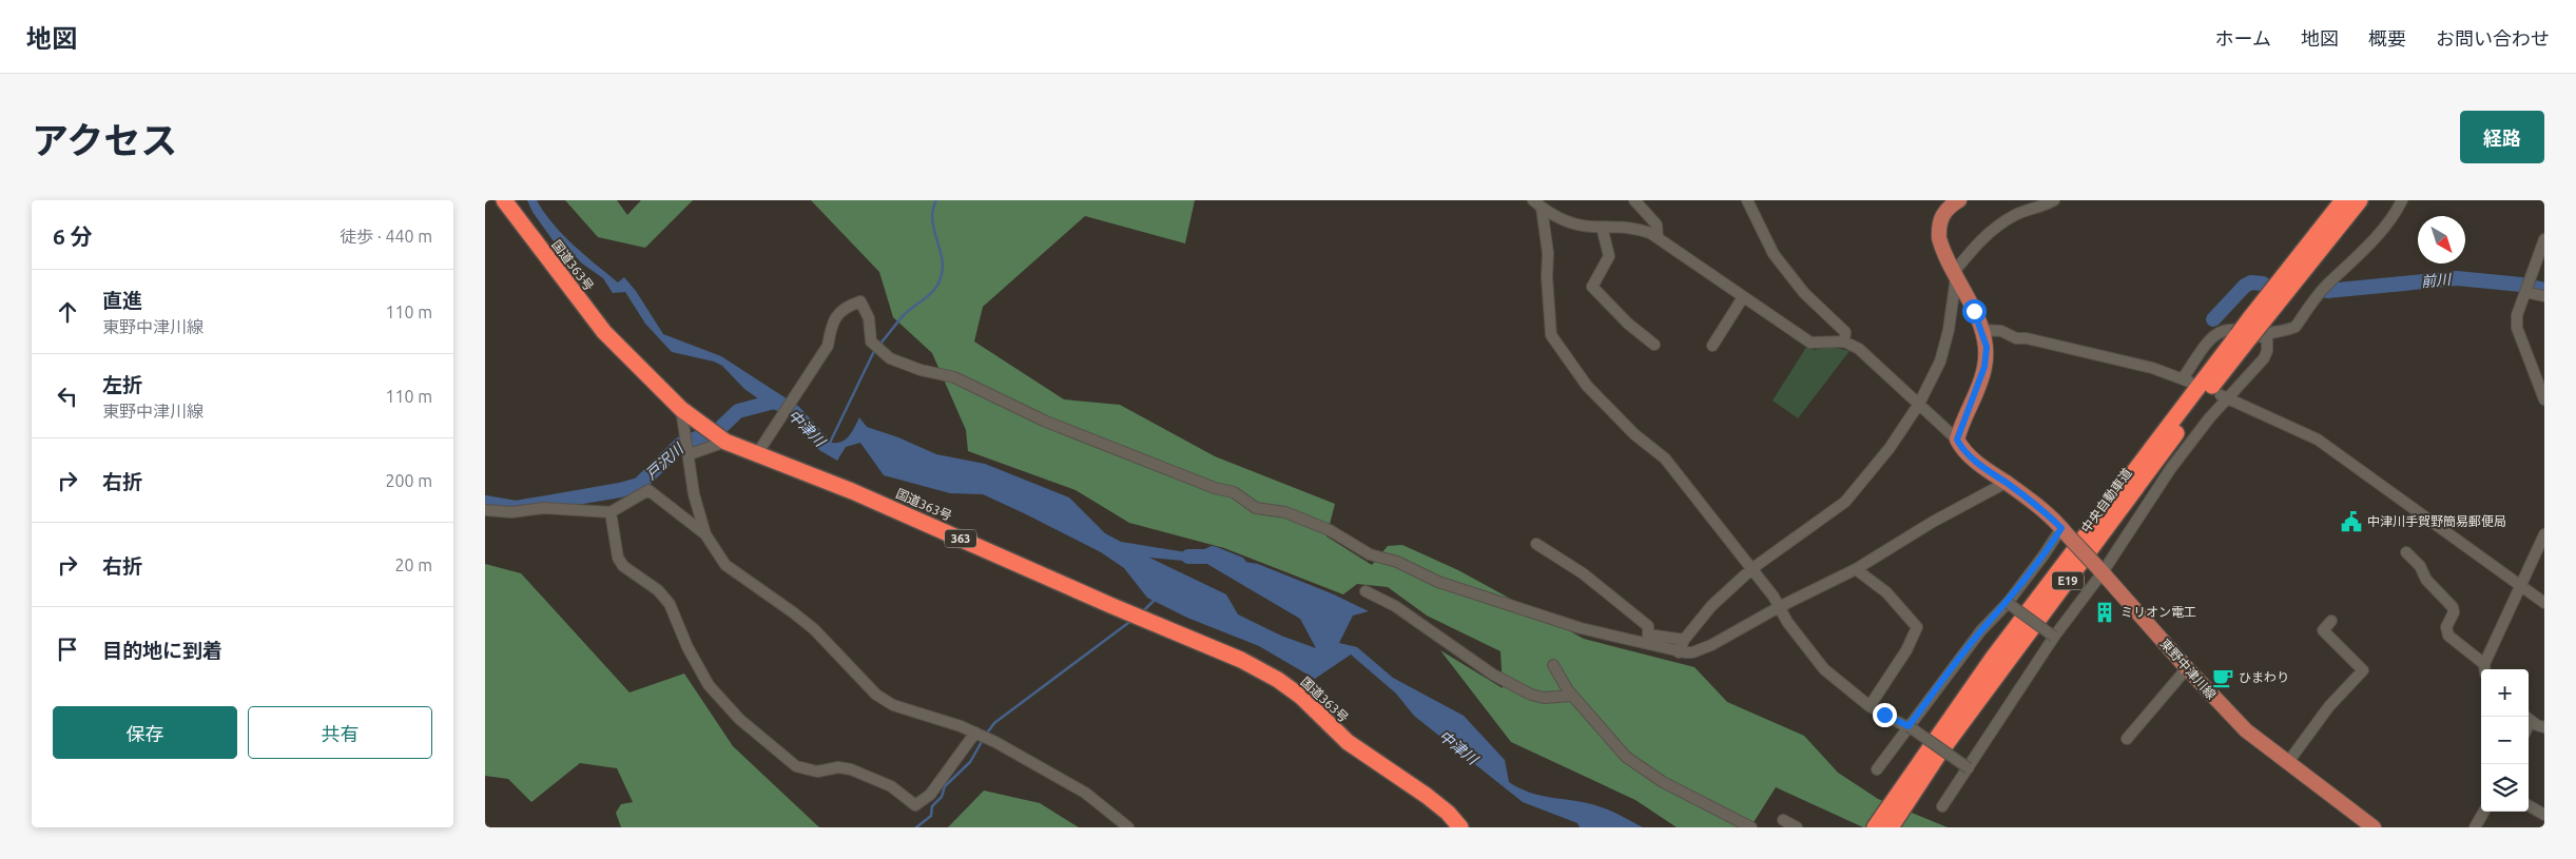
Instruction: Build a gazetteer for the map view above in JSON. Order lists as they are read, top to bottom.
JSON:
{
  "streets": {
    "highway": [
      "国道363号",
      "中央自動車道",
      "363",
      "E19"
    ],
    "main road": ["東野中津川線"]
  },
  "water": ["前川", "中津川", "戸沢川"],
  "places": {
    "public building": ["中津川手賀野簡易郵便局"],
    "building": ["ミリオン電工"],
    "cafe": ["ひまわり"]
  },
  "north": "bottom right",
  "page": {
    "header": "地図",
    "nav": [
      "ホーム",
      "地図",
      "概要",
      "お問い合わせ"
    ],
    "title": "アクセス",
    "buttons": [
      "経路",
      ["保存", "共有"]
    ],
    "heading": ["6 分", "徒歩 · 440 m"],
    "list": [
      ["直進", "東野中津川線", "110 m"],
      ["左折", "東野中津川線", "110 m"],
      ["右折", "200 m"],
      ["右折", "20 m"],
      "目的地に到着"
    ],
    "map_buttons": ["+", "−"]
  }
}
